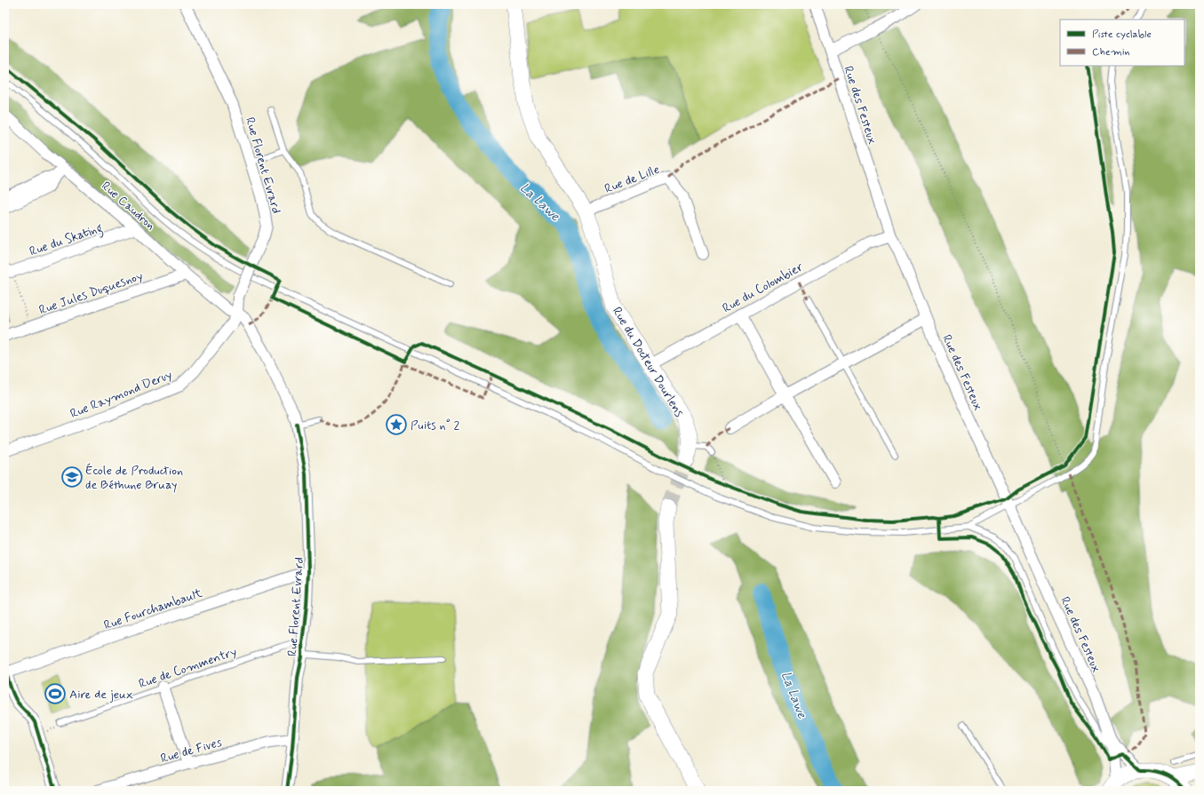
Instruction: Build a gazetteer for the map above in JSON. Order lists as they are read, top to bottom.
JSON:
{
  "streets": {
    "street": [
      "Rue des Festeux",
      "Rue Florent Evrard",
      "Rue de Lille",
      "Rue Caudron",
      "Rue du Skating",
      "Rue du Colombier",
      "Rue Jules Duquesnoy",
      "Rue du Docteur Dourlens",
      "Rue Raymond Deruy",
      "Rue Fourchambault",
      "Rue de Fives"
    ],
    "lane": ["Rue de Commentry"]
  },
  "crossings": [
    ["Rue des Festeux", "Rue du Colombier"],
    ["Rue Florent Evrard", "Rue Caudron"],
    ["Rue Florent Evrard", "Rue Raymond Deruy"],
    ["Rue Florent Evrard", "Rue Fourchambault"],
    ["Rue Florent Evrard", "Rue de Commentry"],
    ["Rue Florent Evrard", "Rue de Fives"],
    ["Rue de Lille", "Rue du Docteur Dourlens"],
    ["Rue Caudron", "Rue du Skating"],
    ["Rue Caudron", "Rue Jules Duquesnoy"],
    ["Rue Caudron", "Rue Raymond Deruy"],
    ["Rue du Colombier", "Rue du Docteur Dourlens"]
  ],
  "water": ["La Lawe"],
  "places": {
    "place": ["Puits n° 2"],
    "school or university": ["École de Production de Béthune Bruay"],
    "sports": ["Aire de jeux"]
  },
  "legend": ["Piste cyclable", "Chemin"]
}
